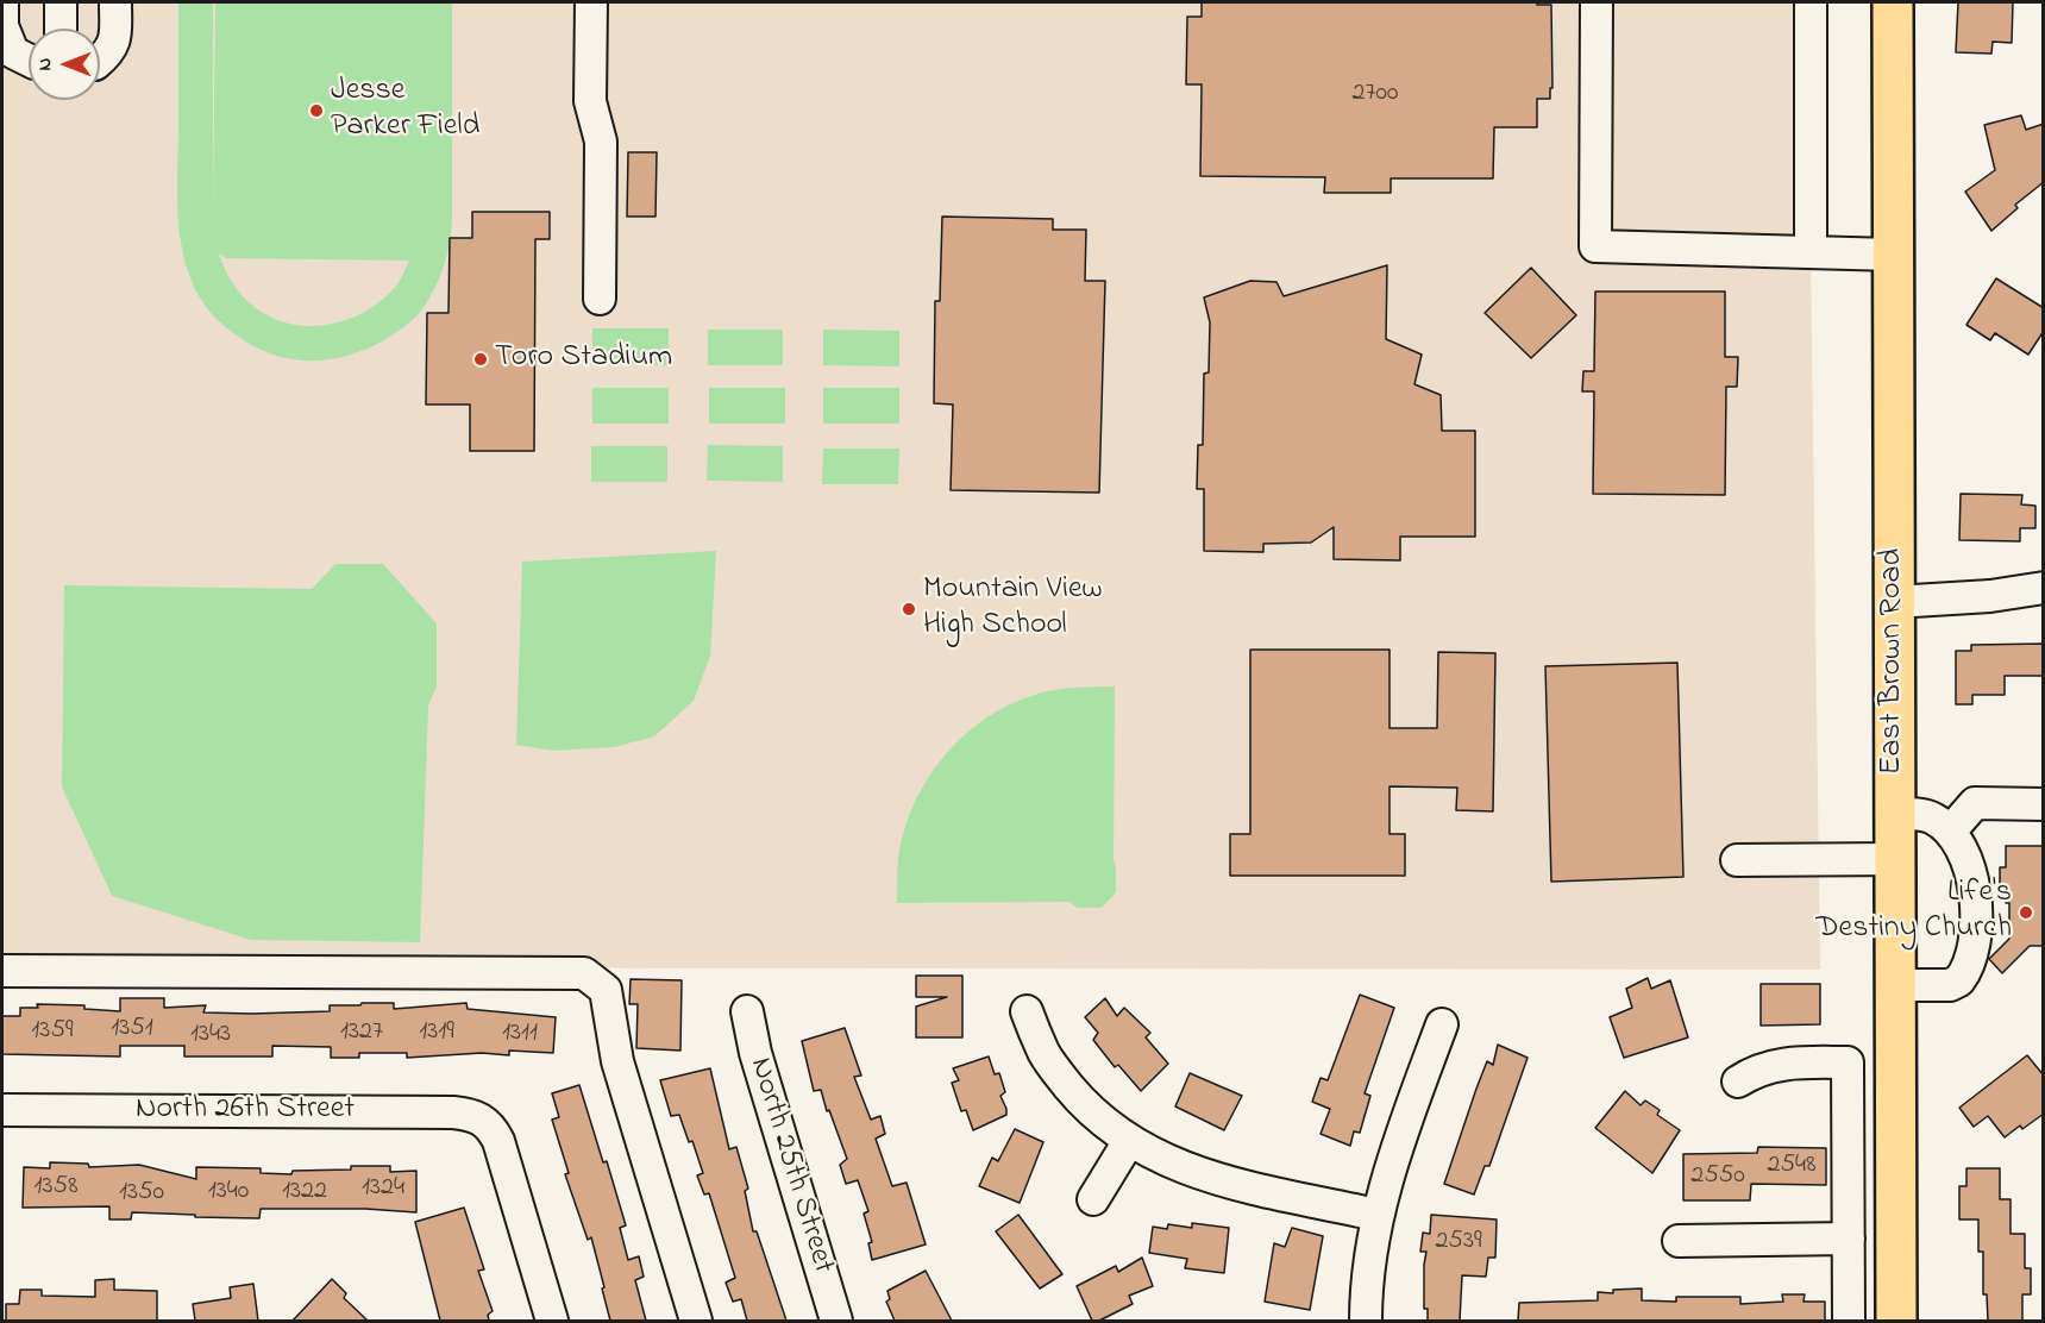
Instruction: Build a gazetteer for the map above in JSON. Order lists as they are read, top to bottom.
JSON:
{
  "streets": {
    "main road": ["East Brown Road"],
    "street": ["North 26th Street", "North 25th Street"]
  },
  "places": [
    "Jesse Parker Field",
    "Toro Stadium",
    "Mountain View High School",
    "Life's Destiny Church"
  ],
  "house_numbers": [
    "2700",
    "1351",
    "1359",
    "1327",
    "1319",
    "1311",
    "1343",
    "2548",
    "2550",
    "1358",
    "1324",
    "1340",
    "1322",
    "1350",
    "2539"
  ],
  "north": "left"
}
